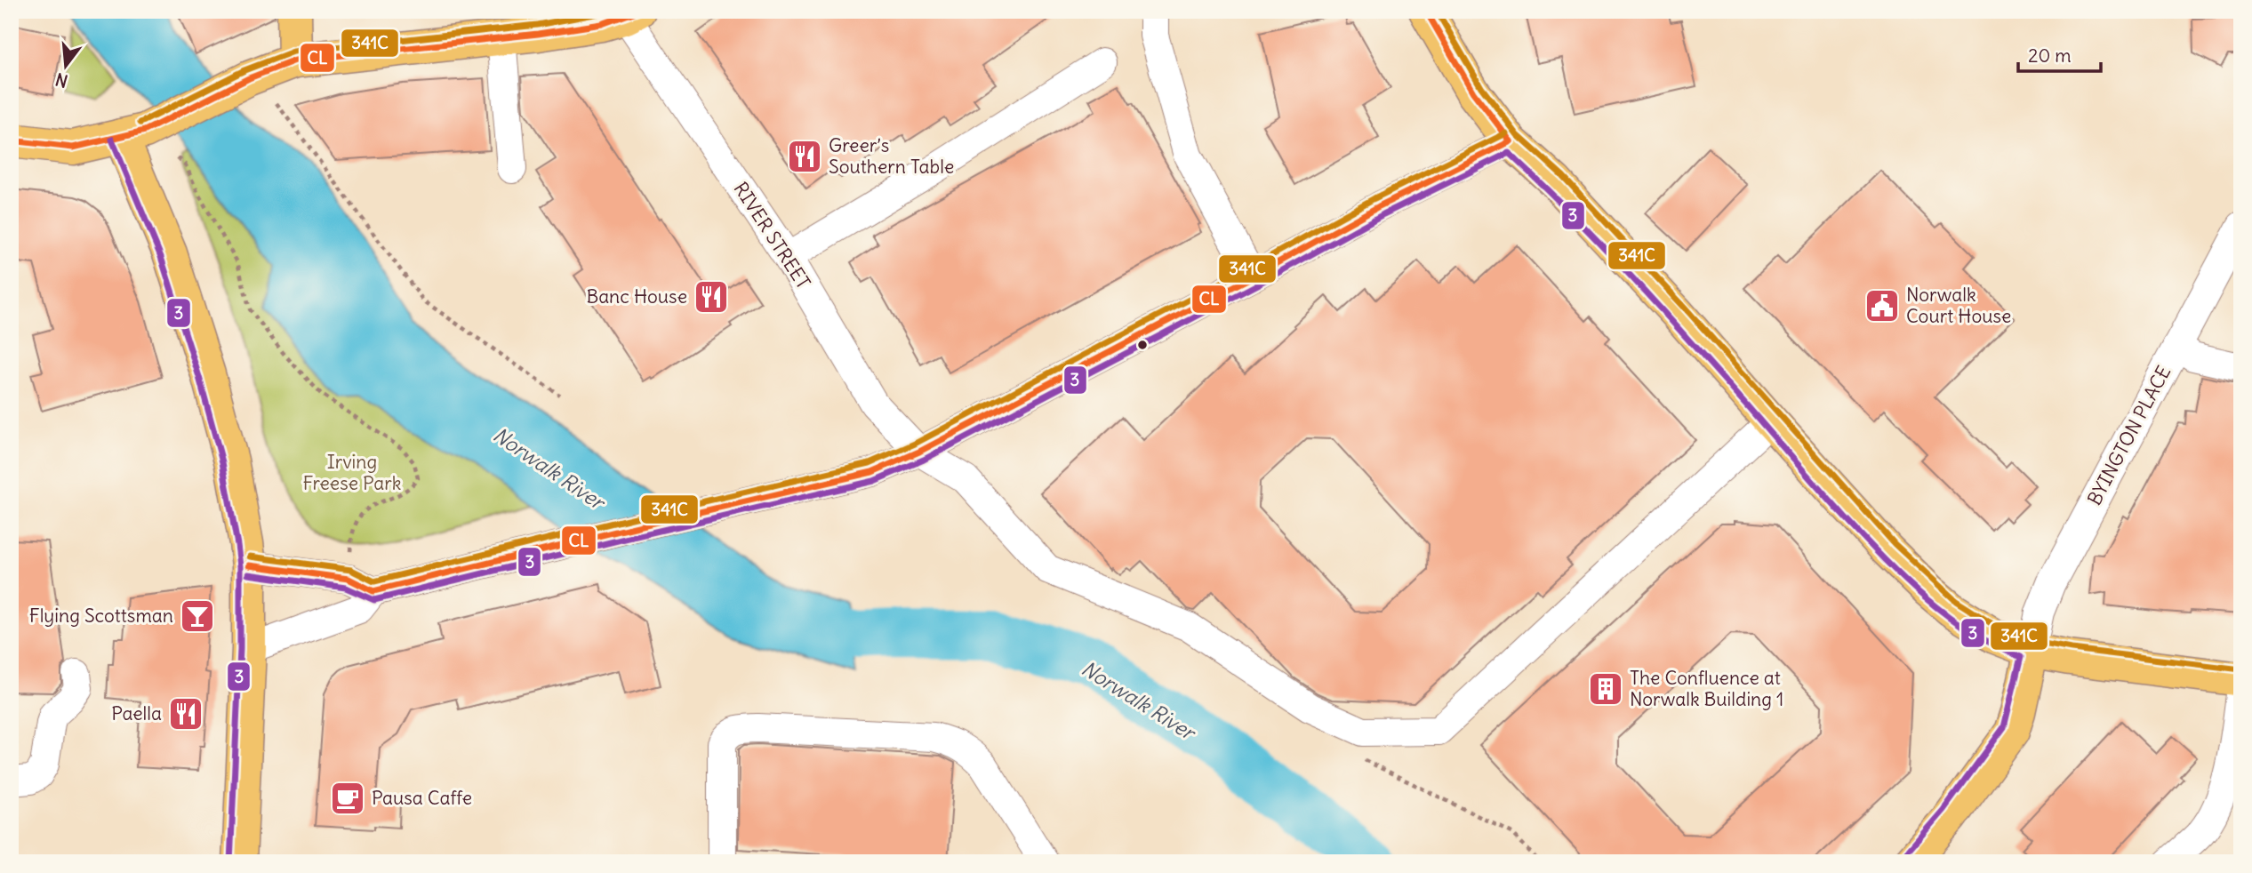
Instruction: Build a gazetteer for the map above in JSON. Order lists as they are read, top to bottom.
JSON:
{
  "streets": {
    "street": ["RIVER STREET", "BYINGTON PLACE"]
  },
  "water": ["Norwalk River"],
  "parks": ["Irving Freese Park"],
  "places": {
    "restaurant": ["Greer’s Southern Table", "Banc House", "Paella"],
    "public building": ["Norwalk Court House"],
    "bar": ["Flying Scottsman"],
    "building": ["The Confluence at Norwalk Building 1"],
    "cafe": ["Pausa Caffe"]
  },
  "lines": ["transit line CL", "transit line 341C", "transit line 3"],
  "scale_bar": "20 m",
  "north": "bottom"
}
